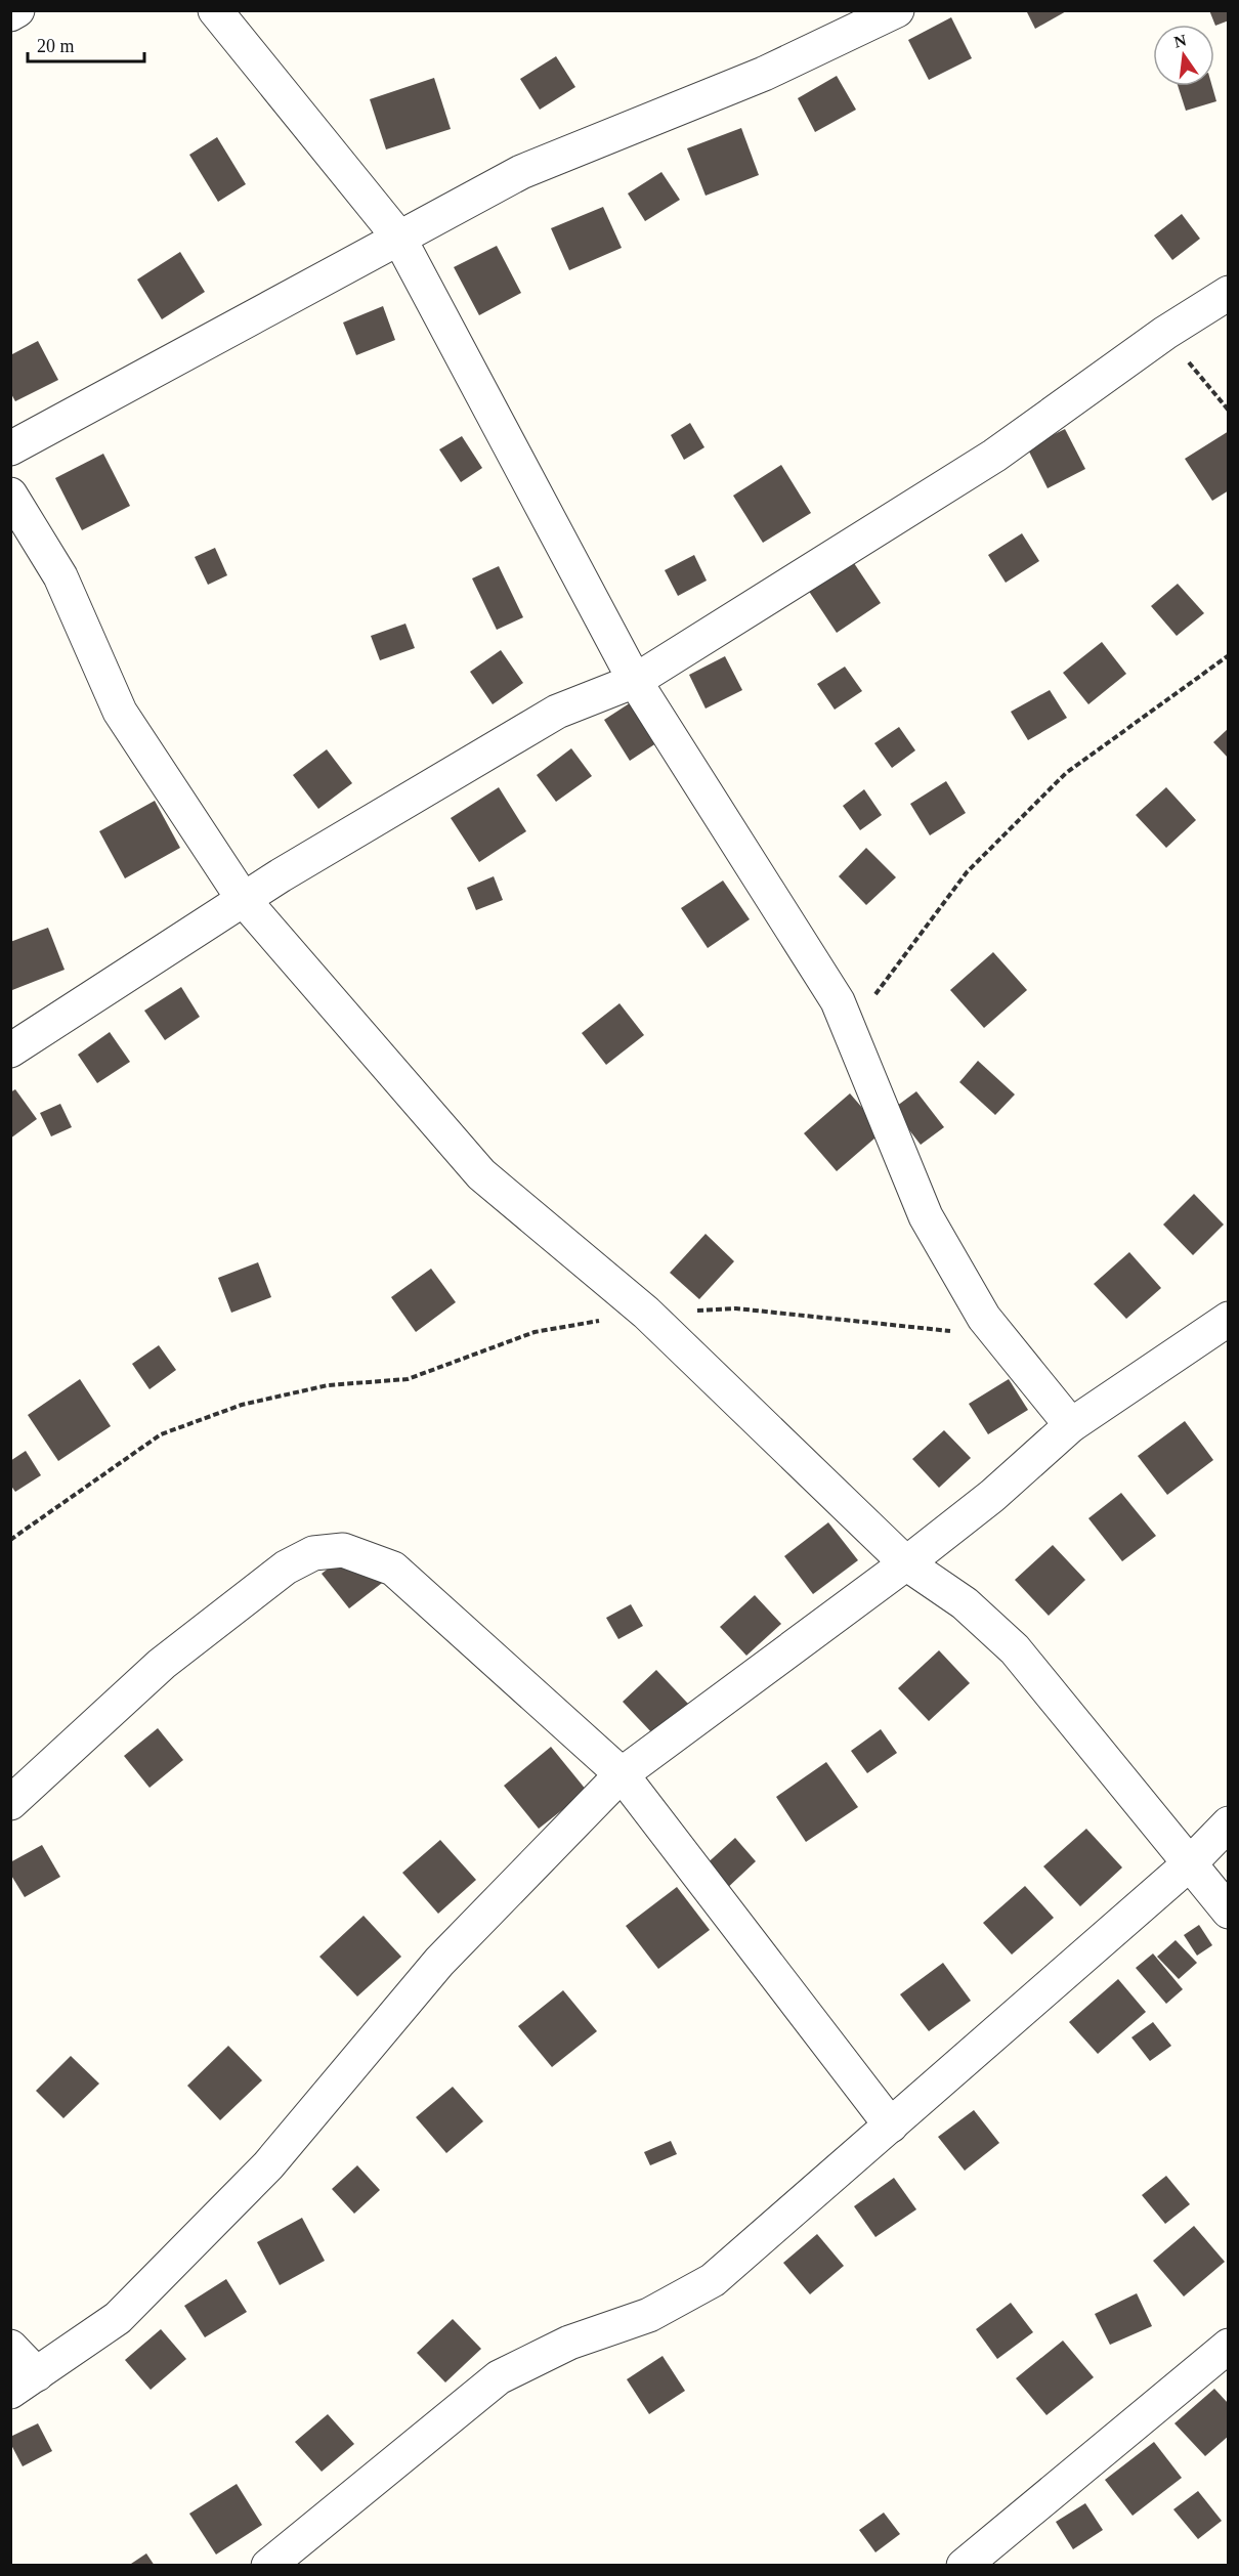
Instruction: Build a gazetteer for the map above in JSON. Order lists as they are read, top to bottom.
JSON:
{
  "scale_bar": "20 m",
  "north": "top"
}
